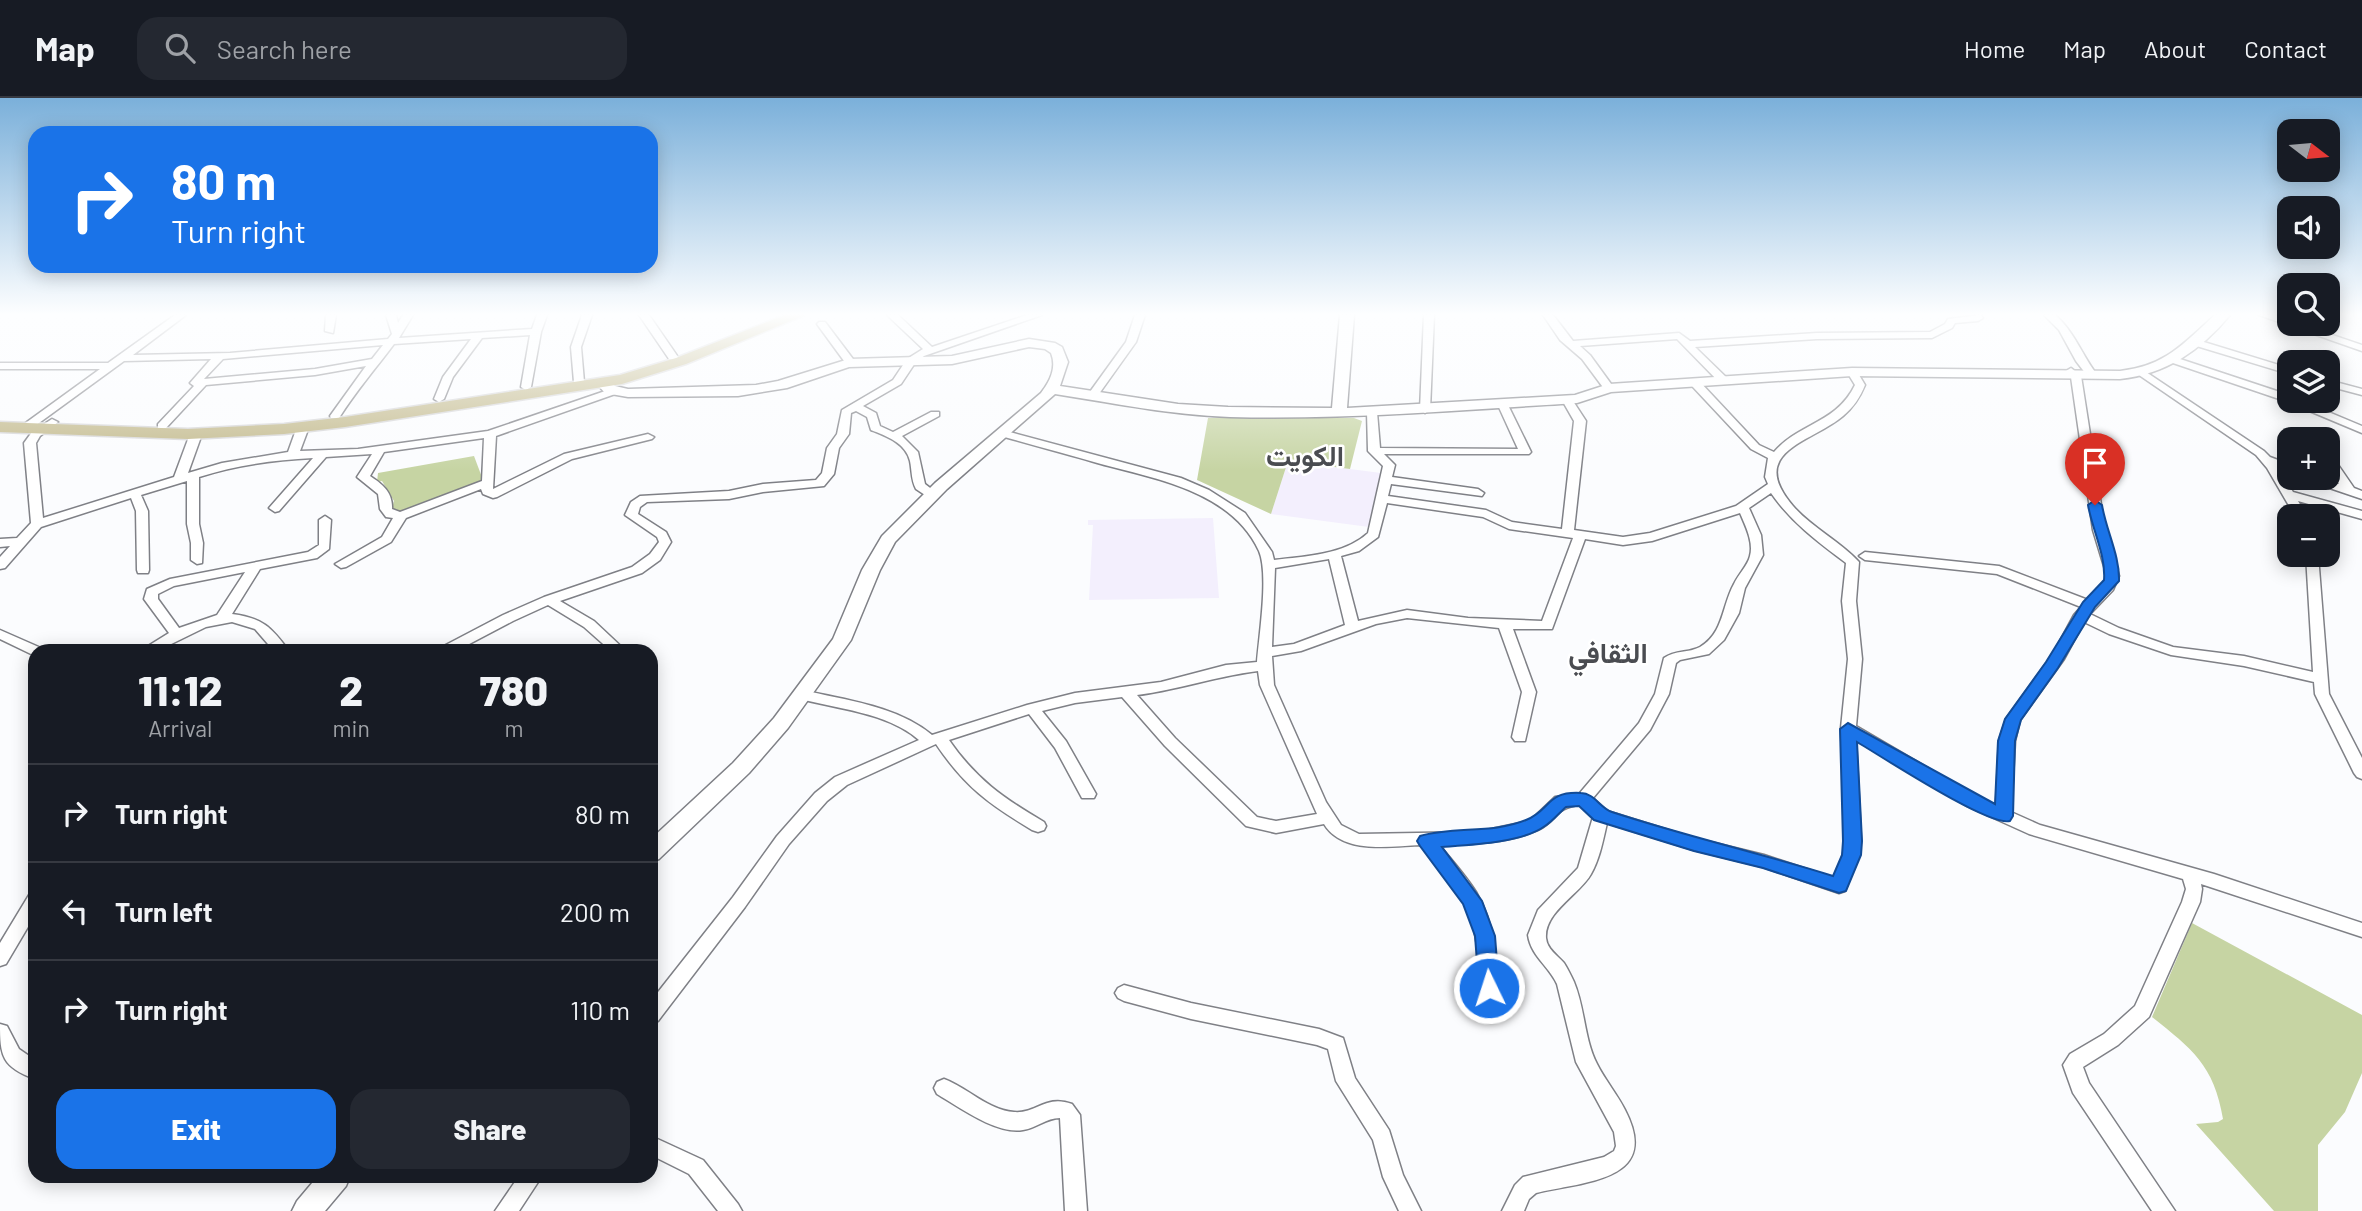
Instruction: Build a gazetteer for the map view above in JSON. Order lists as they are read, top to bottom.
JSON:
{
  "districts": ["الكويت", "الثقافي"],
  "north": "right",
  "page": {
    "header": "Map",
    "search": "Search here",
    "nav": [
      "Home",
      "Map",
      "About",
      "Contact"
    ],
    "map_buttons": ["+", "−"],
    "turn": ["80 m", "Turn right"],
    "eta": [
      "11:12",
      "Arrival",
      "2",
      "min",
      "780",
      "m"
    ],
    "list": [
      {
        "name": "Turn right",
        "value": "80 m"
      },
      {
        "name": "Turn left",
        "value": "200 m"
      },
      {
        "name": "Turn right",
        "value": "110 m"
      }
    ],
    "buttons": ["Exit", "Share"]
  }
}
